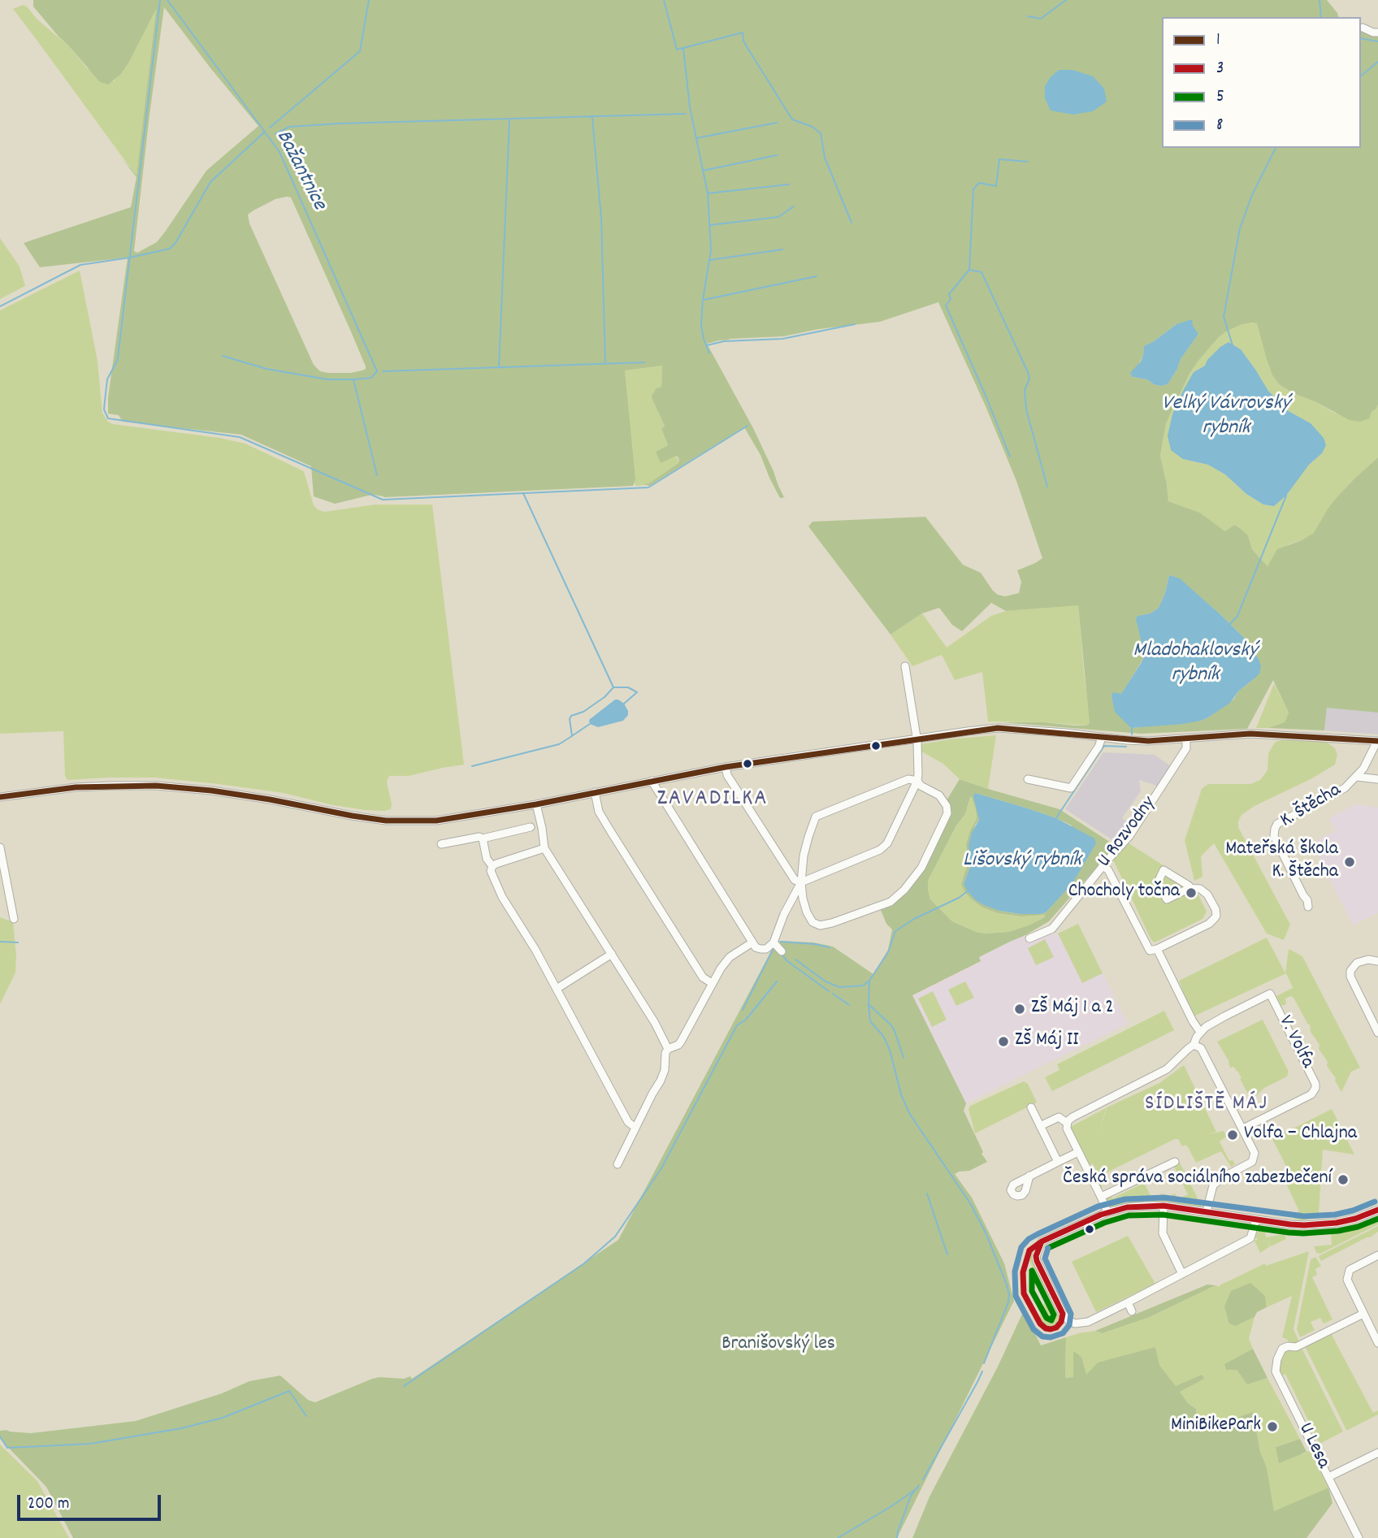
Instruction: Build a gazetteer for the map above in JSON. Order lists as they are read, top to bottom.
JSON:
{
  "streets": {
    "street": [
      "K. Štěcha",
      "U Rozvodny",
      "V. Volfa",
      "U Lesa"
    ]
  },
  "districts": ["ZAVADILKA", "SÍDLIŠTĚ MÁJ"],
  "water": [
    "Bažantnice",
    "Velký Vávrovský rybník",
    "Mladohaklovský rybník",
    "Lišovský rybník"
  ],
  "parks": ["Branišovský les"],
  "places": [
    "Mateřská škola K. Štěcha",
    "Chocholy točna",
    "ZŠ Máj 1 a 2",
    "ZŠ Máj II",
    "Volfa – Chlajna",
    "Česká správa sociálního zabezbečení",
    "MiniBikePark"
  ],
  "lines": [
    "transit line 1",
    "transit line 8",
    "transit line 3",
    "transit line 5"
  ],
  "legend": [
    "1",
    "3",
    "5",
    "8"
  ],
  "scale_bar": "200 m"
}
